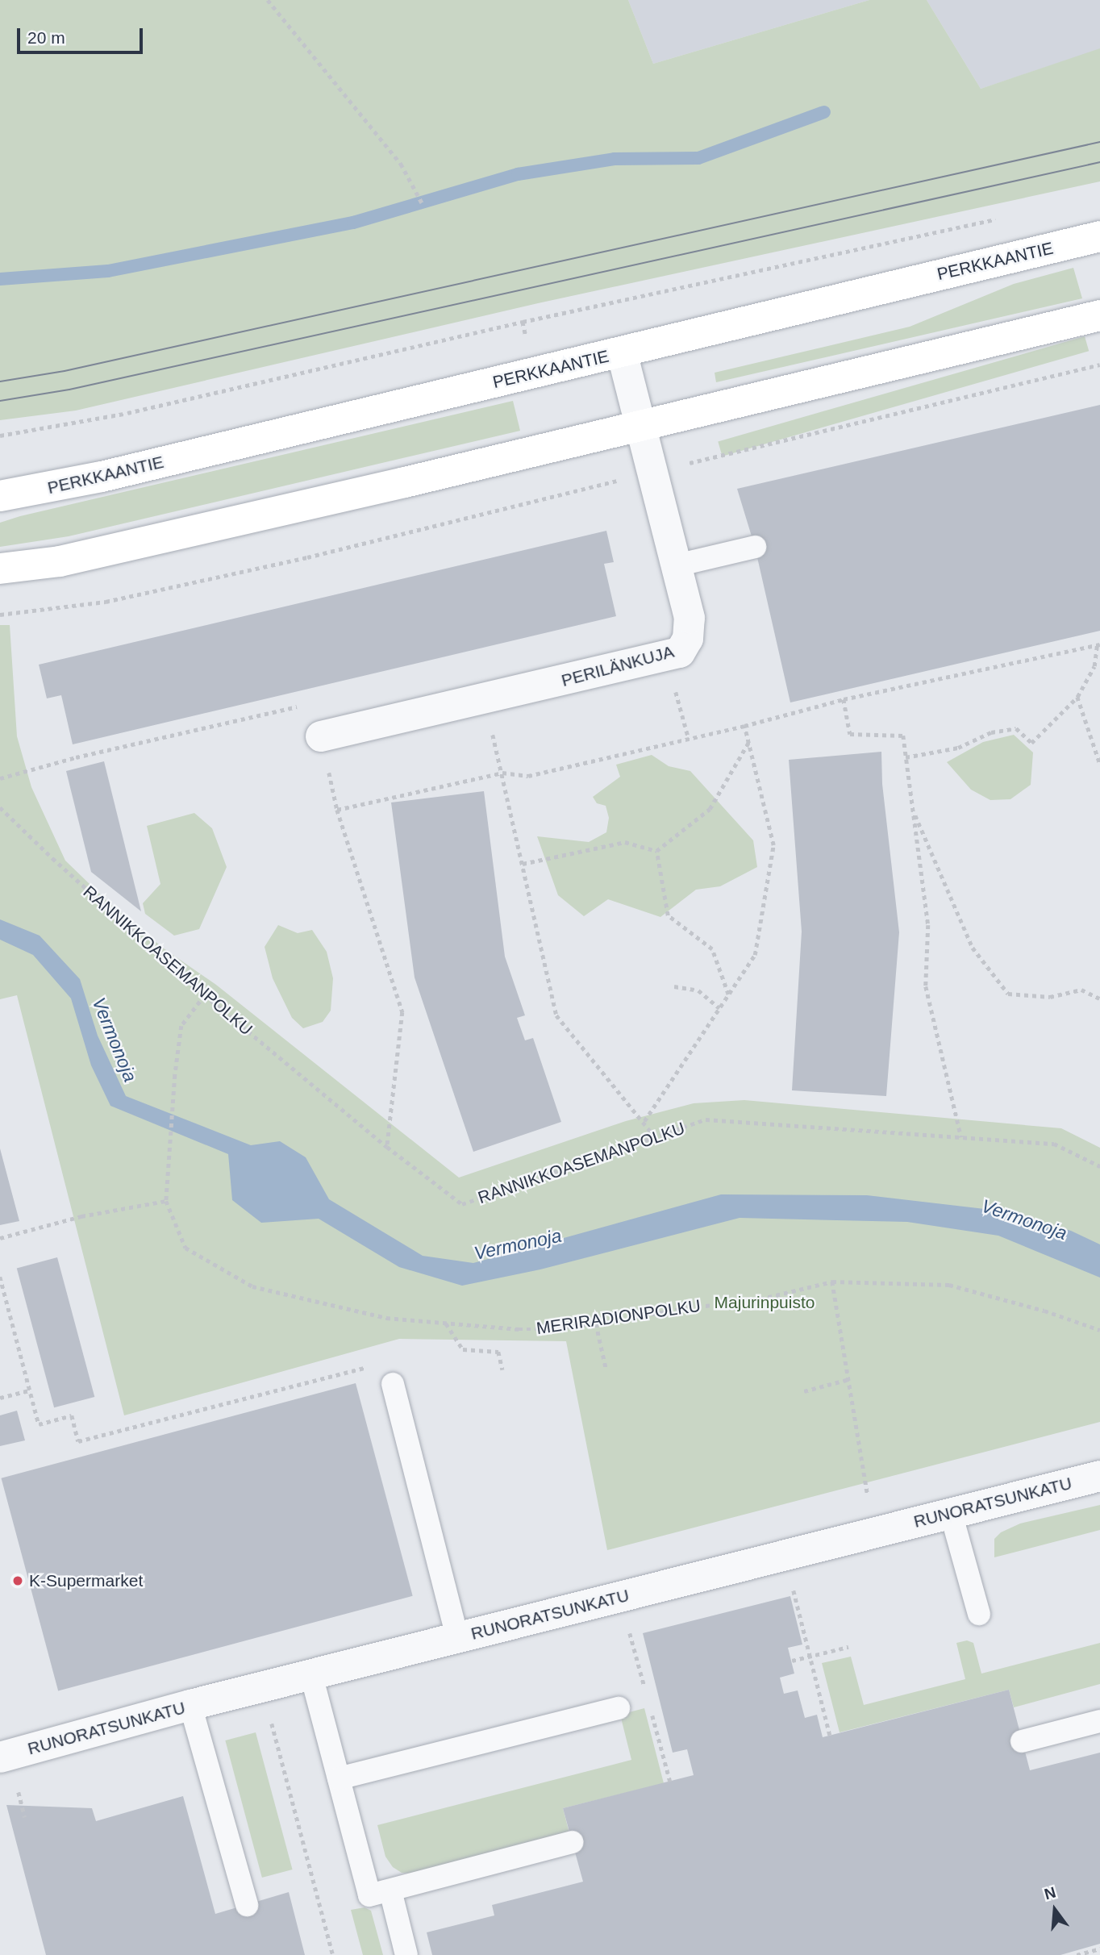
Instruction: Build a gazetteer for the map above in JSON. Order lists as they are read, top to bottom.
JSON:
{
  "streets": {
    "main road": ["PERKKAANTIE"],
    "street": ["PERILÄNKUJA", "RUNORATSUNKATU"],
    "path": ["RANNIKKOASEMANPOLKU", "MERIRADIONPOLKU"]
  },
  "crossings": [
    ["PERKKAANTIE", "PERILÄNKUJA"],
    ["RANNIKKOASEMANPOLKU", "MERIRADIONPOLKU"]
  ],
  "water": ["Vermonoja"],
  "parks": ["Majurinpuisto"],
  "places": ["K-Supermarket"],
  "scale_bar": "20 m",
  "north": "top"
}
